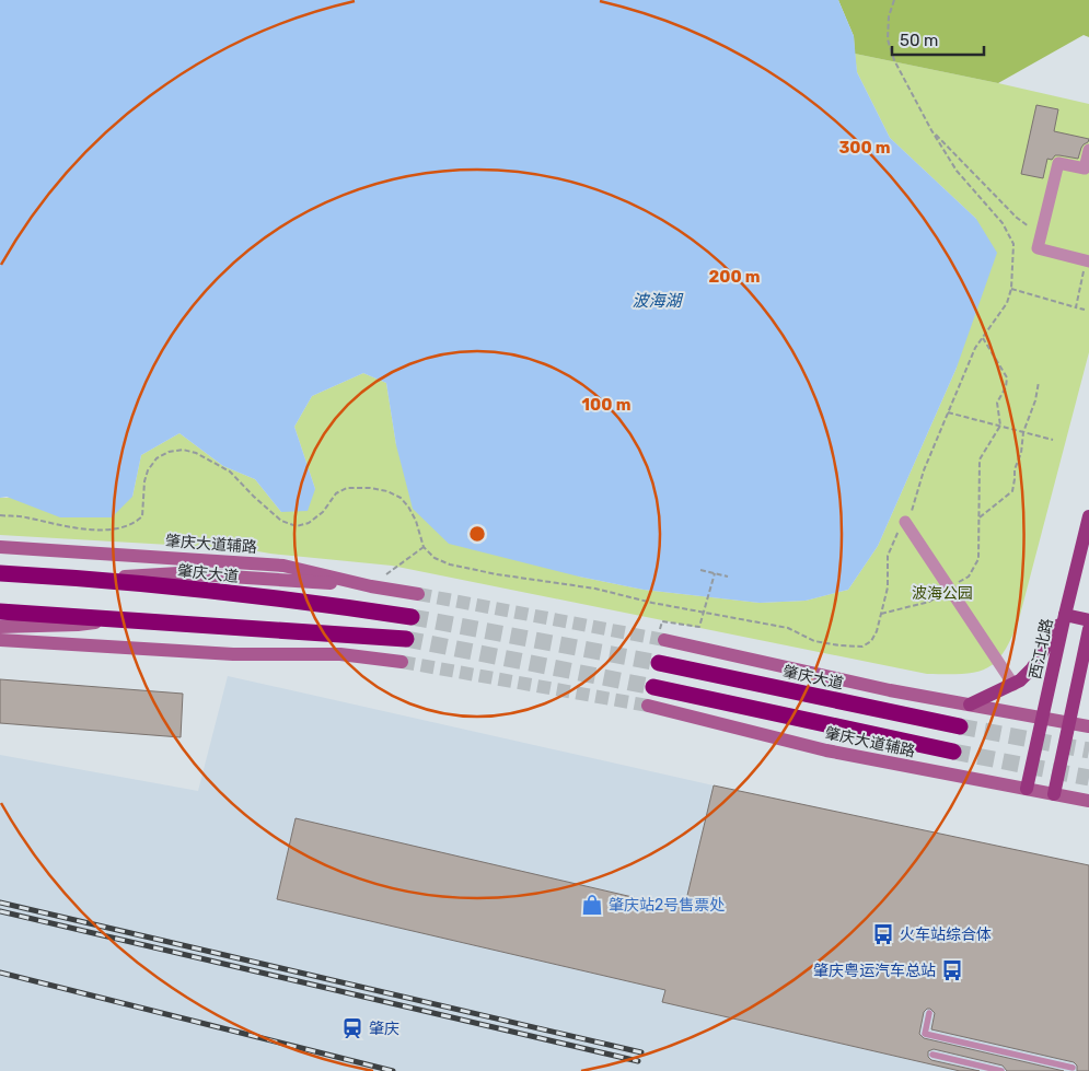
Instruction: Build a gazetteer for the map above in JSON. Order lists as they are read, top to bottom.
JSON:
{
  "streets": {
    "highway": ["肇庆大道"],
    "main road": ["西江北路"],
    "street": ["肇庆大道辅路"]
  },
  "crossings": [
    ["肇庆大道辅路", "西江北路"]
  ],
  "water": ["波海湖"],
  "parks": ["波海公园"],
  "places": {
    "shop": ["肇庆站2号售票处"],
    "bus stop": ["火车站综合体", "肇庆粤运汽车总站"],
    "station": ["肇庆"]
  },
  "scale_bar": "50 m",
  "rings": ["300 m", "200 m", "100 m"]
}
